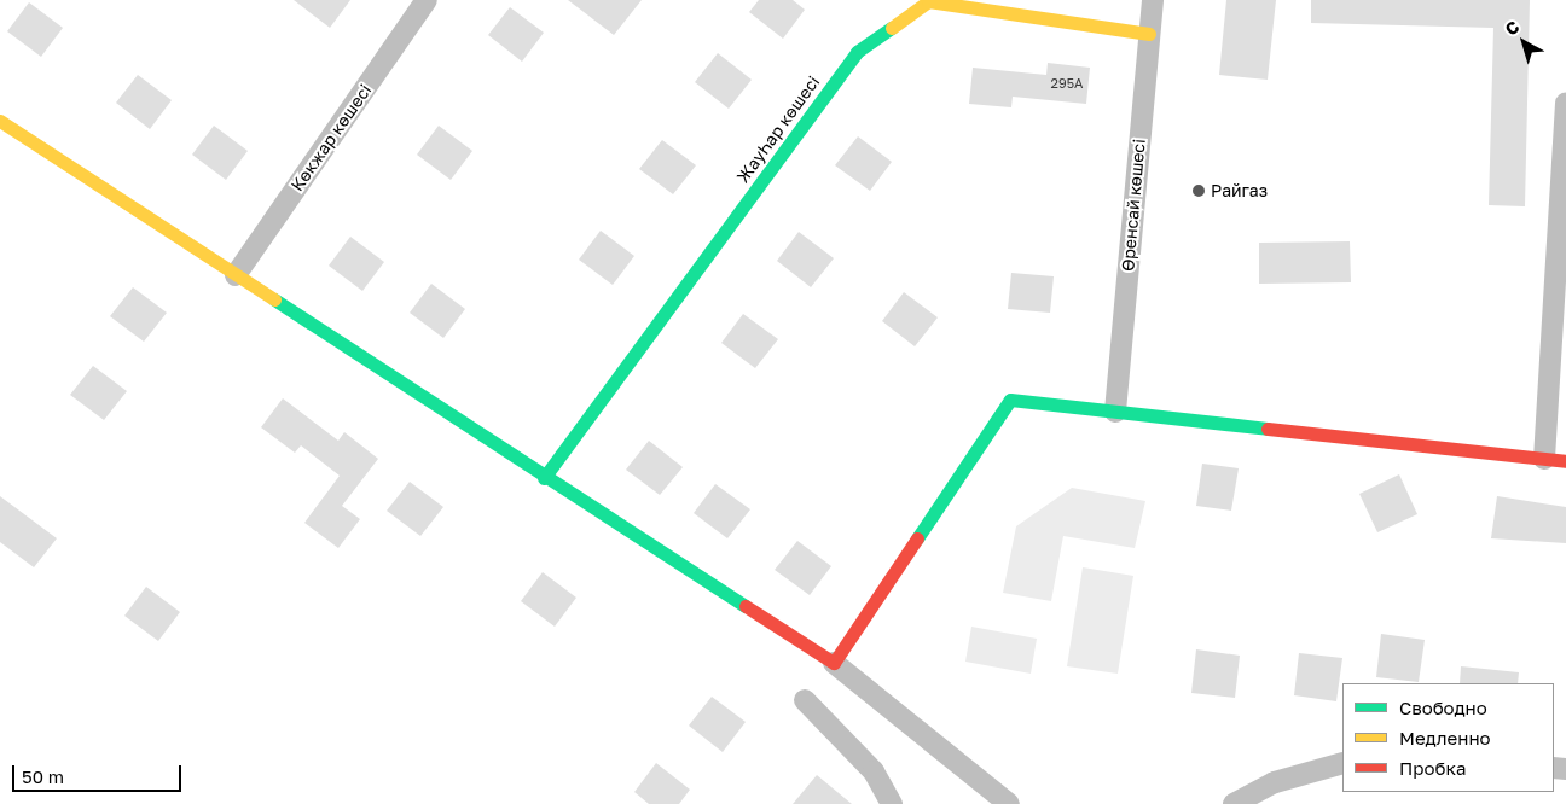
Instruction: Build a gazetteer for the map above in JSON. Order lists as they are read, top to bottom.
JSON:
{
  "streets": {
    "street": ["ЖауҺар көшесі", "Көкжар көшесі", "Өренсай көшесі"]
  },
  "crossings": [
    ["ЖауҺар көшесі", "Өренсай көшесі"]
  ],
  "places": ["Райгаз"],
  "house_numbers": ["295А"],
  "legend": ["Свободно", "Медленно", "Пробка"],
  "scale_bar": "50 m",
  "north": "top left"
}
